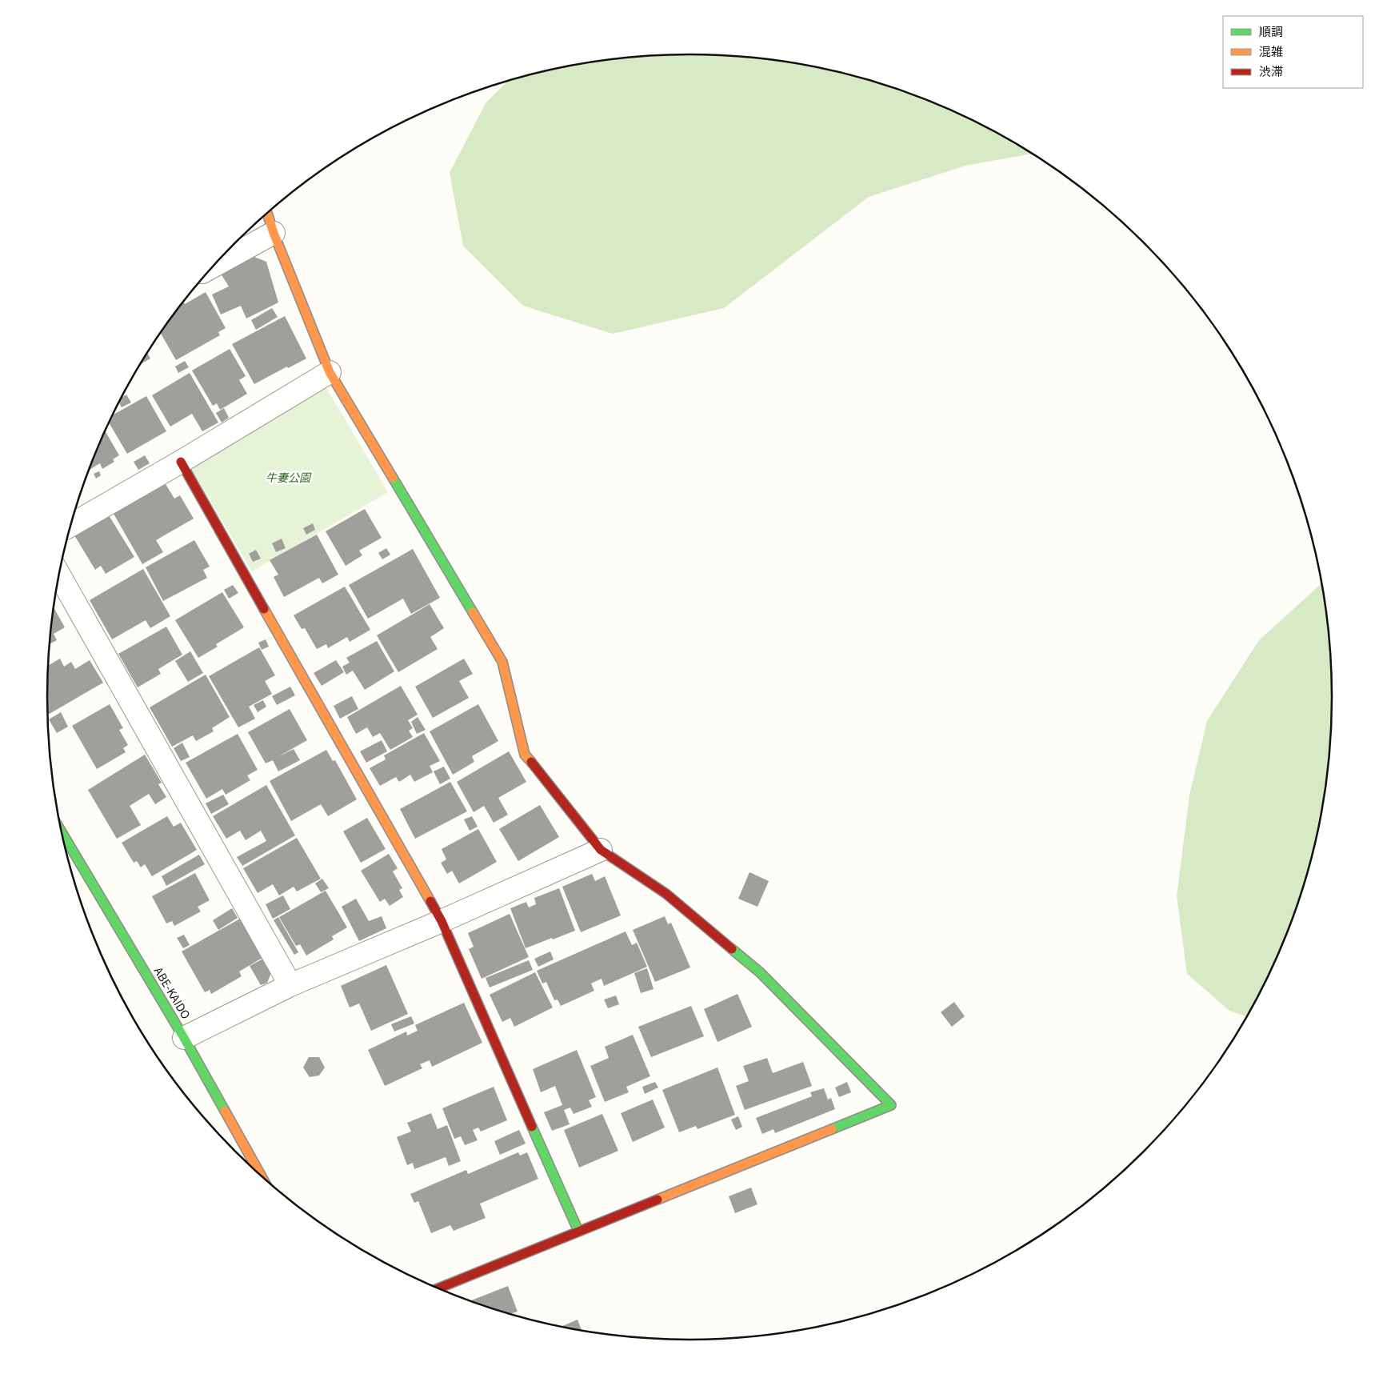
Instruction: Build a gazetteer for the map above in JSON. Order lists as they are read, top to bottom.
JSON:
{
  "streets": {
    "street": ["ABE-KAIDO"]
  },
  "parks": ["牛妻公園"],
  "legend": ["順調", "混雑", "渋滞"]
}
